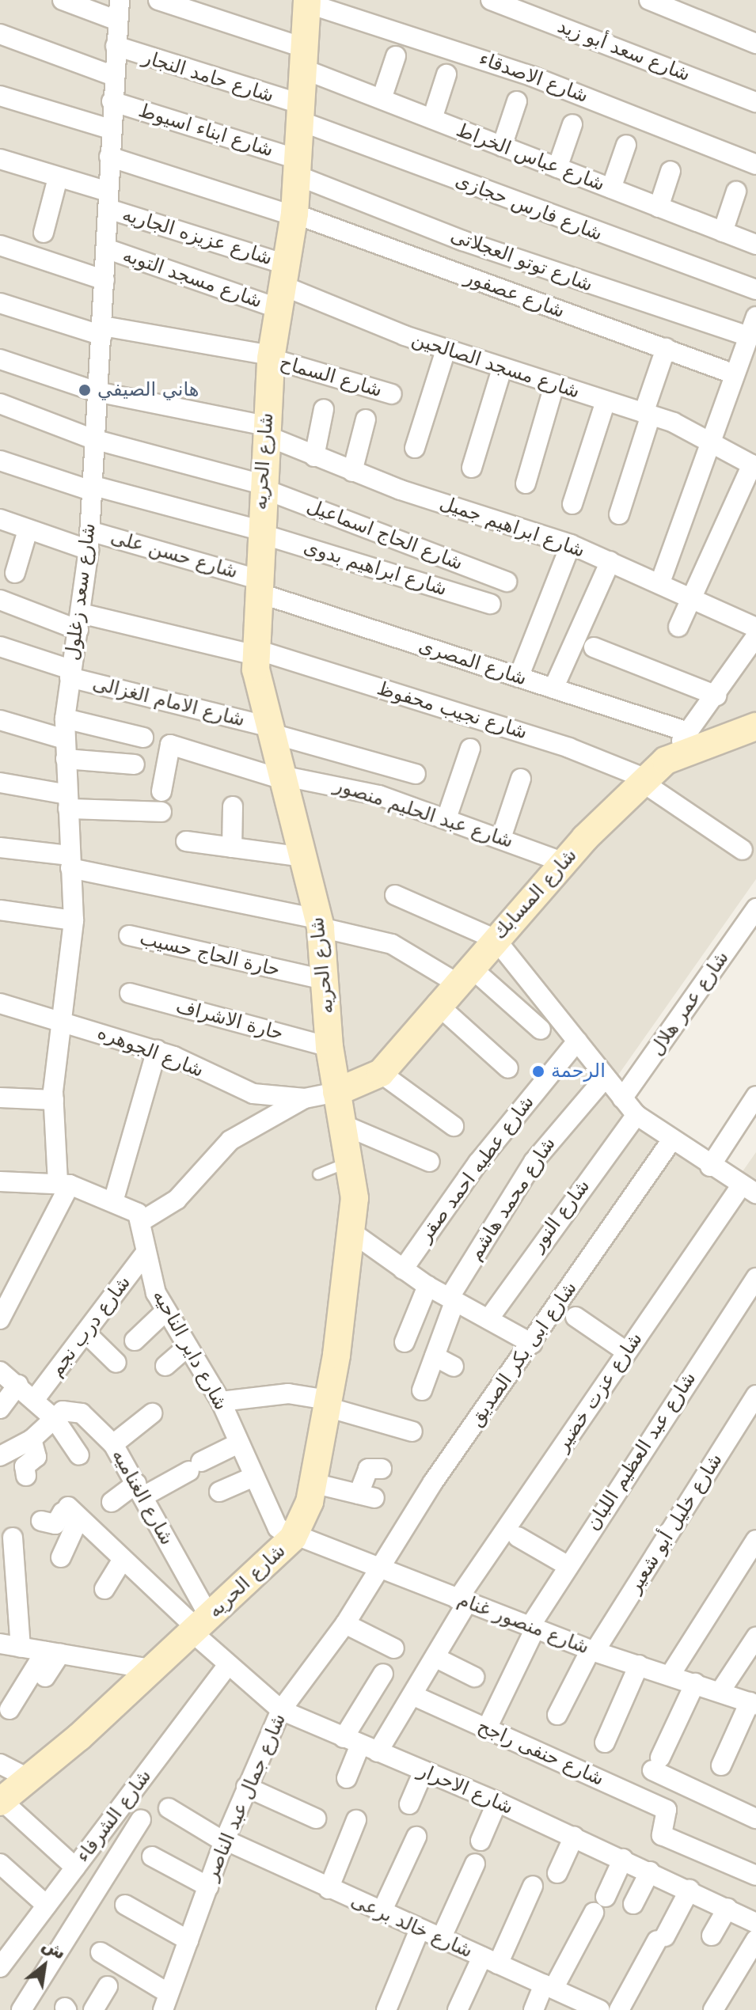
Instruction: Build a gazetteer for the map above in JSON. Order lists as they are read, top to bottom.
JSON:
{
  "streets": {
    "street": [
      "شارع سعد أبو زيد",
      "شارع حامد النجار",
      "شارع الاصدقاء",
      "شارع ابناء اسيوط",
      "شارع عباس الخراط",
      "شارع فارس حجازى",
      "شارع عزيزه الجاريه",
      "شارع توتو العجلاتى",
      "شارع مسجد التوبه",
      "شارع عصفور",
      "شارع مسجد الصالحين",
      "شارع السماح",
      "شارع الحريه",
      "شارع ابراهيم جميل",
      "شارع الحاج اسماعيل",
      "شارع حسن على",
      "شارع ابراهيم بدوى",
      "شارع سعد زغلول",
      "شارع المصرى",
      "شارع الامام الغزالى",
      "شارع نجيب محفوظ",
      "شارع عبد الحليم منصور",
      "شارع المسابك",
      "حارة الحاج حسيب",
      "شارع عمر هلال",
      "حارة الاشراف",
      "شارع الجوهره",
      "شارع عطيه احمد صقر",
      "شارع محمد هاشم",
      "شارع النور",
      "شارع درب نجم",
      "شارع داير الناحيه",
      "شارع ابى بكر الصديق",
      "شارع عزت خضير",
      "شارع عبد العظيم اللبان",
      "شارع الغناميه",
      "شارع خليل أبو شعير",
      "شارع منصور غنام",
      "شارع حنفى راجح",
      "شارع الاحرار",
      "شارع جمال عبد الناصر",
      "شارع الشرفاء",
      "شارع خالد برعى"
    ]
  },
  "crossings": [
    ["شارع حامد النجار", "شارع فارس حجازى"],
    ["شارع حامد النجار", "شارع الحريه"],
    ["شارع حامد النجار", "شارع سعد زغلول"],
    ["شارع الاصدقاء", "شارع الحريه"],
    ["شارع ابناء اسيوط", "شارع توتو العجلاتى"],
    ["شارع ابناء اسيوط", "شارع الحريه"],
    ["شارع ابناء اسيوط", "شارع سعد زغلول"],
    ["شارع عباس الخراط", "شارع الحريه"],
    ["شارع فارس حجازى", "شارع الحريه"],
    ["شارع عزيزه الجاريه", "شارع مسجد التوبه"],
    ["شارع عزيزه الجاريه", "شارع مسجد الصالحين"],
    ["شارع عزيزه الجاريه", "شارع الحريه"],
    ["شارع عزيزه الجاريه", "شارع سعد زغلول"],
    ["شارع توتو العجلاتى", "شارع الحريه"],
    ["شارع مسجد التوبه", "شارع مسجد الصالحين"],
    ["شارع مسجد التوبه", "شارع الحريه"],
    ["شارع مسجد التوبه", "شارع سعد زغلول"],
    ["شارع عصفور", "شارع الحريه"],
    ["شارع عصفور", "شارع سعد زغلول"],
    ["شارع مسجد الصالحين", "شارع الحريه"],
    ["شارع السماح", "شارع الحريه"],
    ["شارع السماح", "شارع سعد زغلول"],
    ["شارع الحريه", "شارع ابراهيم جميل"],
    ["شارع الحريه", "شارع الحاج اسماعيل"],
    ["شارع الحريه", "شارع حسن على"],
    ["شارع الحريه", "شارع ابراهيم بدوى"],
    ["شارع الحريه", "شارع المصرى"],
    ["شارع الحريه", "شارع الامام الغزالى"],
    ["شارع الحريه", "شارع نجيب محفوظ"],
    ["شارع الحريه", "شارع عبد الحليم منصور"],
    ["شارع الحريه", "شارع المسابك"],
    ["شارع الحريه", "حارة الحاج حسيب"],
    ["شارع الحريه", "حارة الاشراف"],
    ["شارع الحريه", "شارع الجوهره"],
    ["شارع الحريه", "شارع داير الناحيه"],
    ["شارع الحريه", "شارع الغناميه"],
    ["شارع الحريه", "شارع منصور غنام"],
    ["شارع الحريه", "شارع الاحرار"],
    ["شارع ابراهيم جميل", "شارع سعد زغلول"],
    ["شارع الحاج اسماعيل", "شارع سعد زغلول"],
    ["شارع حسن على", "شارع سعد زغلول"],
    ["شارع حسن على", "شارع المصرى"],
    ["شارع ابراهيم بدوى", "شارع سعد زغلول"],
    ["شارع سعد زغلول", "شارع الامام الغزالى"],
    ["شارع سعد زغلول", "شارع نجيب محفوظ"],
    ["شارع سعد زغلول", "شارع الجوهره"],
    ["شارع نجيب محفوظ", "شارع المسابك"],
    ["شارع عبد الحليم منصور", "شارع المسابك"],
    ["شارع المسابك", "شارع الجوهره"],
    ["شارع درب نجم", "شارع داير الناحيه"],
    ["شارع درب نجم", "شارع الغناميه"],
    ["شارع داير الناحيه", "شارع منصور غنام"],
    ["شارع ابى بكر الصديق", "شارع منصور غنام"],
    ["شارع ابى بكر الصديق", "شارع جمال عبد الناصر"],
    ["شارع عزت خضير", "شارع منصور غنام"],
    ["شارع عزت خضير", "شارع حنفى راجح"],
    ["شارع عزت خضير", "شارع الاحرار"],
    ["شارع عبد العظيم اللبان", "شارع منصور غنام"],
    ["شارع الغناميه", "شارع الاحرار"],
    ["شارع خليل أبو شعير", "شارع منصور غنام"],
    ["شارع منصور غنام", "شارع جمال عبد الناصر"],
    ["شارع الاحرار", "شارع جمال عبد الناصر"],
    ["شارع الاحرار", "شارع الشرفاء"],
    ["شارع جمال عبد الناصر", "شارع خالد برعى"]
  ],
  "places": ["هاني الصيفي", "الرحمة"],
  "north": "top right"
}
